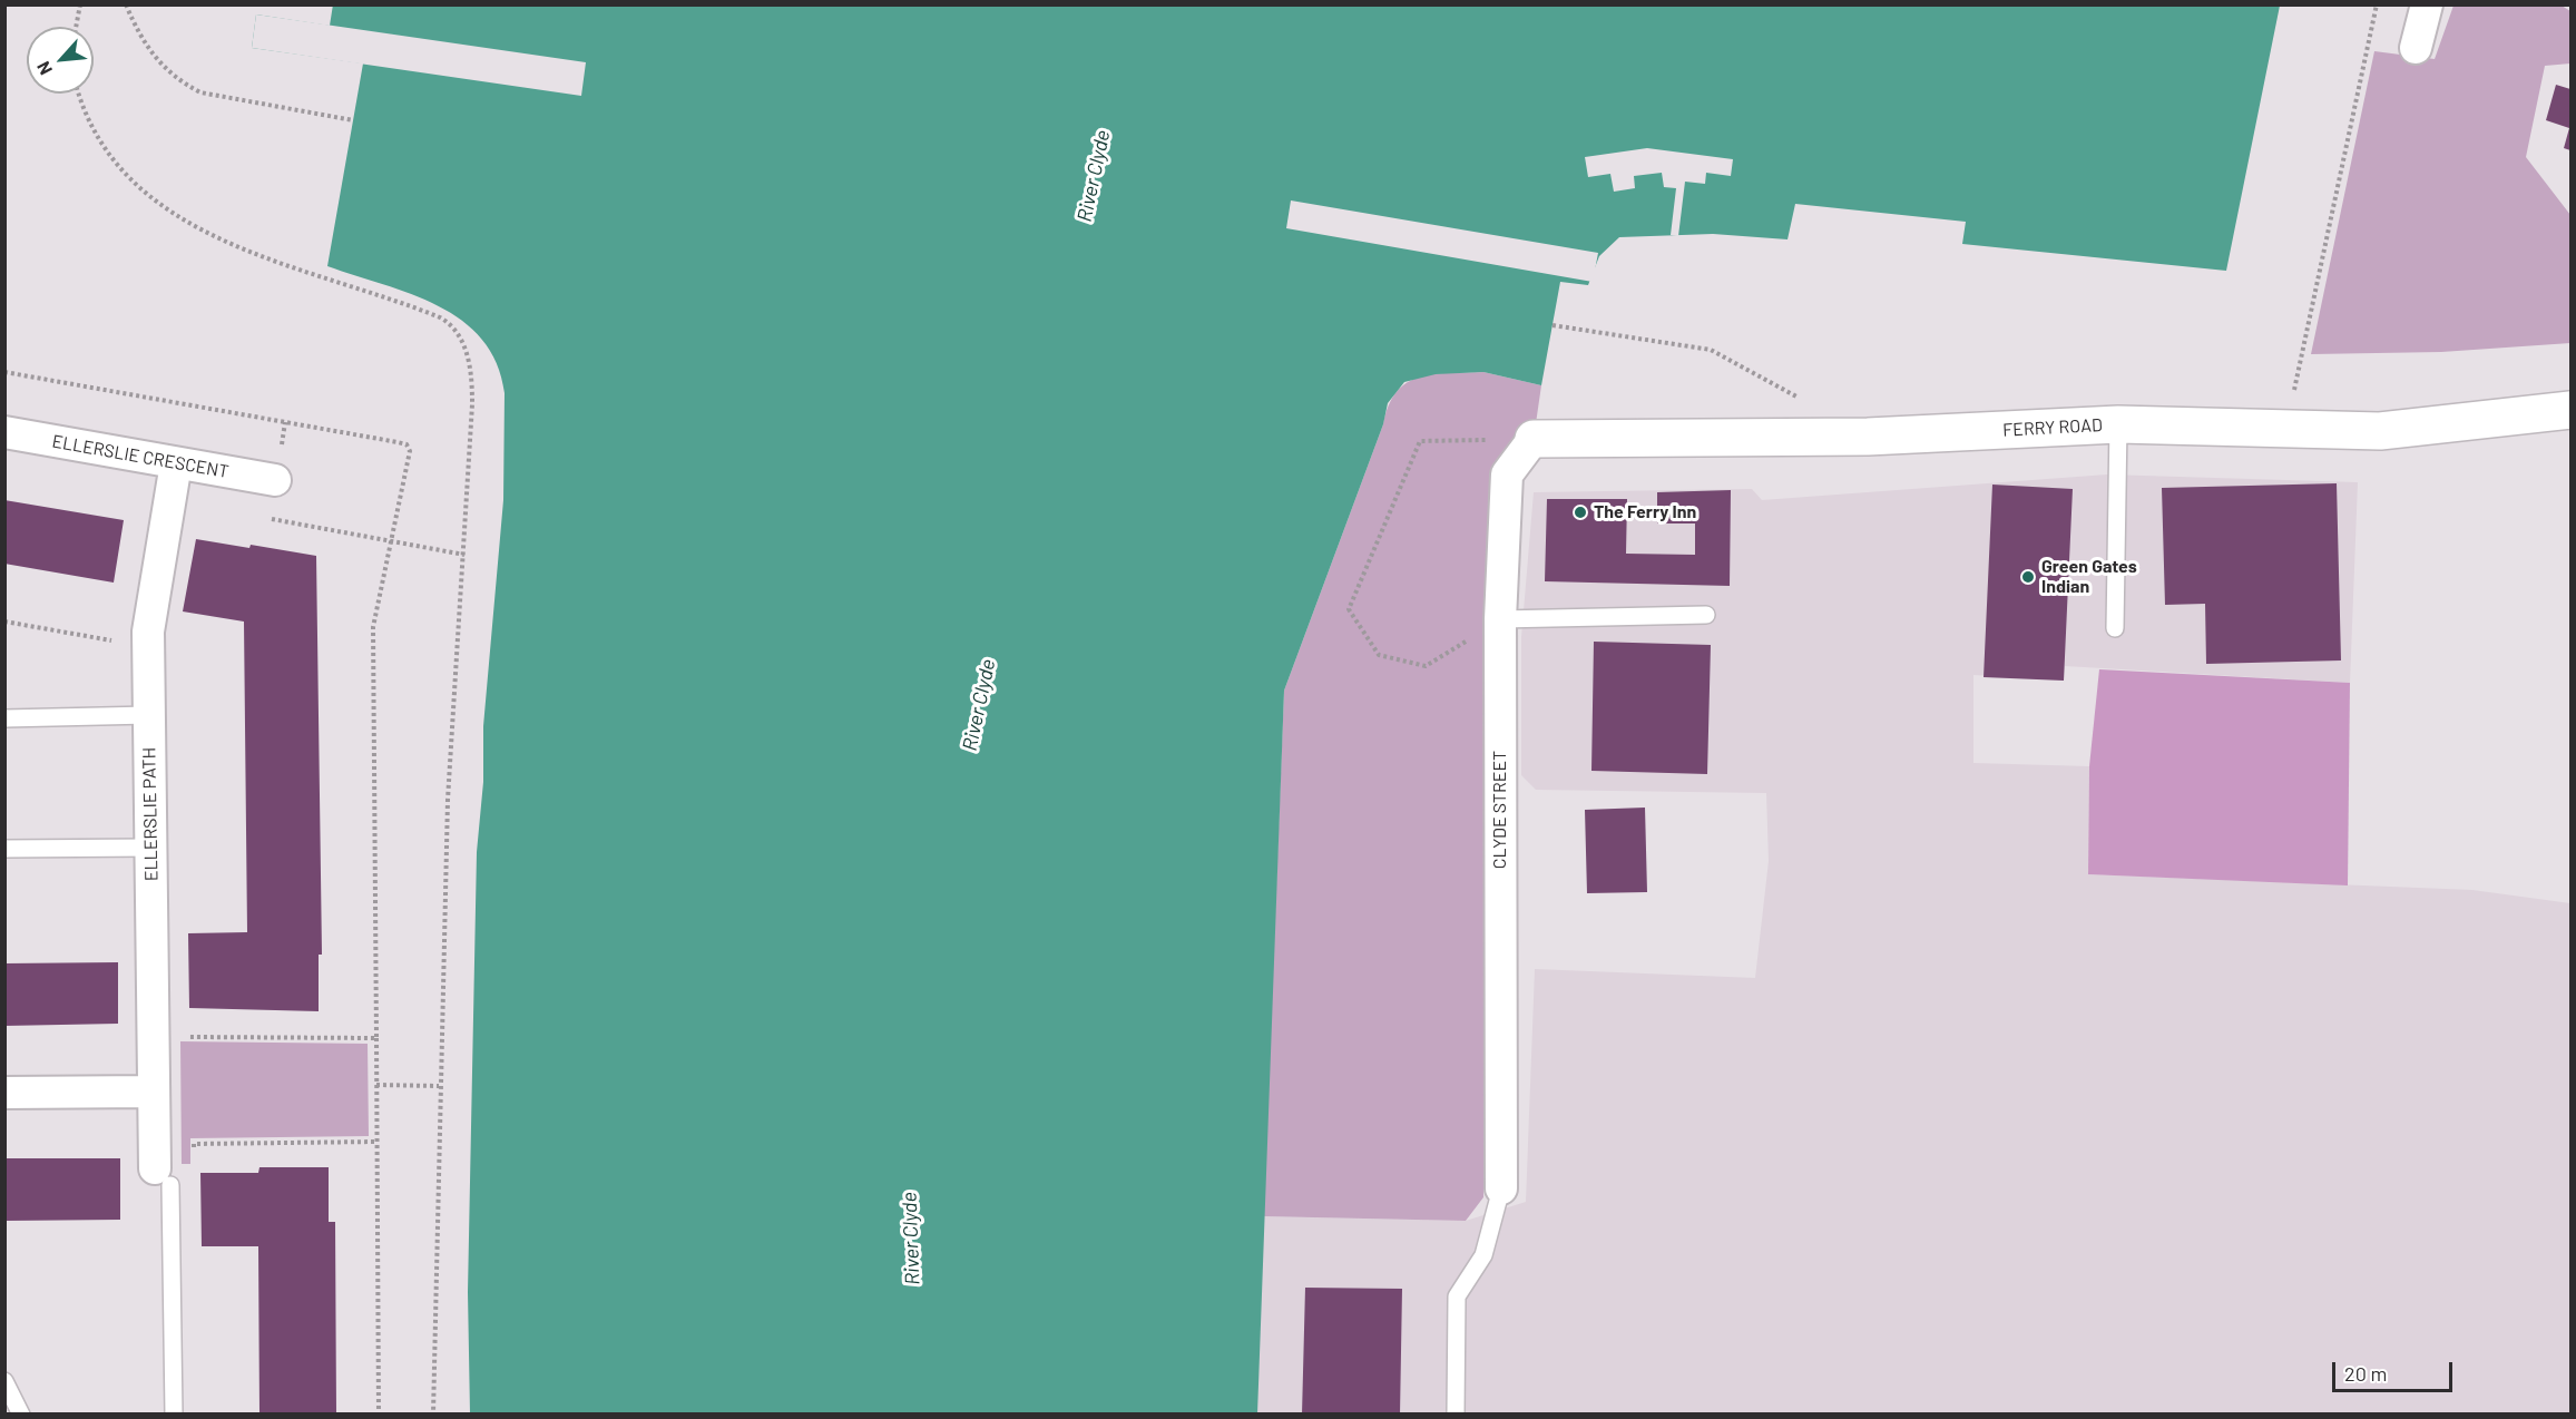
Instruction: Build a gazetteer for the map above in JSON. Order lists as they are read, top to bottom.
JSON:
{
  "streets": {
    "main road": ["FERRY ROAD"],
    "street": ["ELLERSLIE CRESCENT", "CLYDE STREET", "ELLERSLIE PATH"]
  },
  "crossings": [
    ["FERRY ROAD", "CLYDE STREET"],
    ["ELLERSLIE CRESCENT", "ELLERSLIE PATH"]
  ],
  "water": ["River Clyde"],
  "places": ["The Ferry Inn", "Green Gates Indian"],
  "scale_bar": "20 m",
  "north": "bottom left"
}
